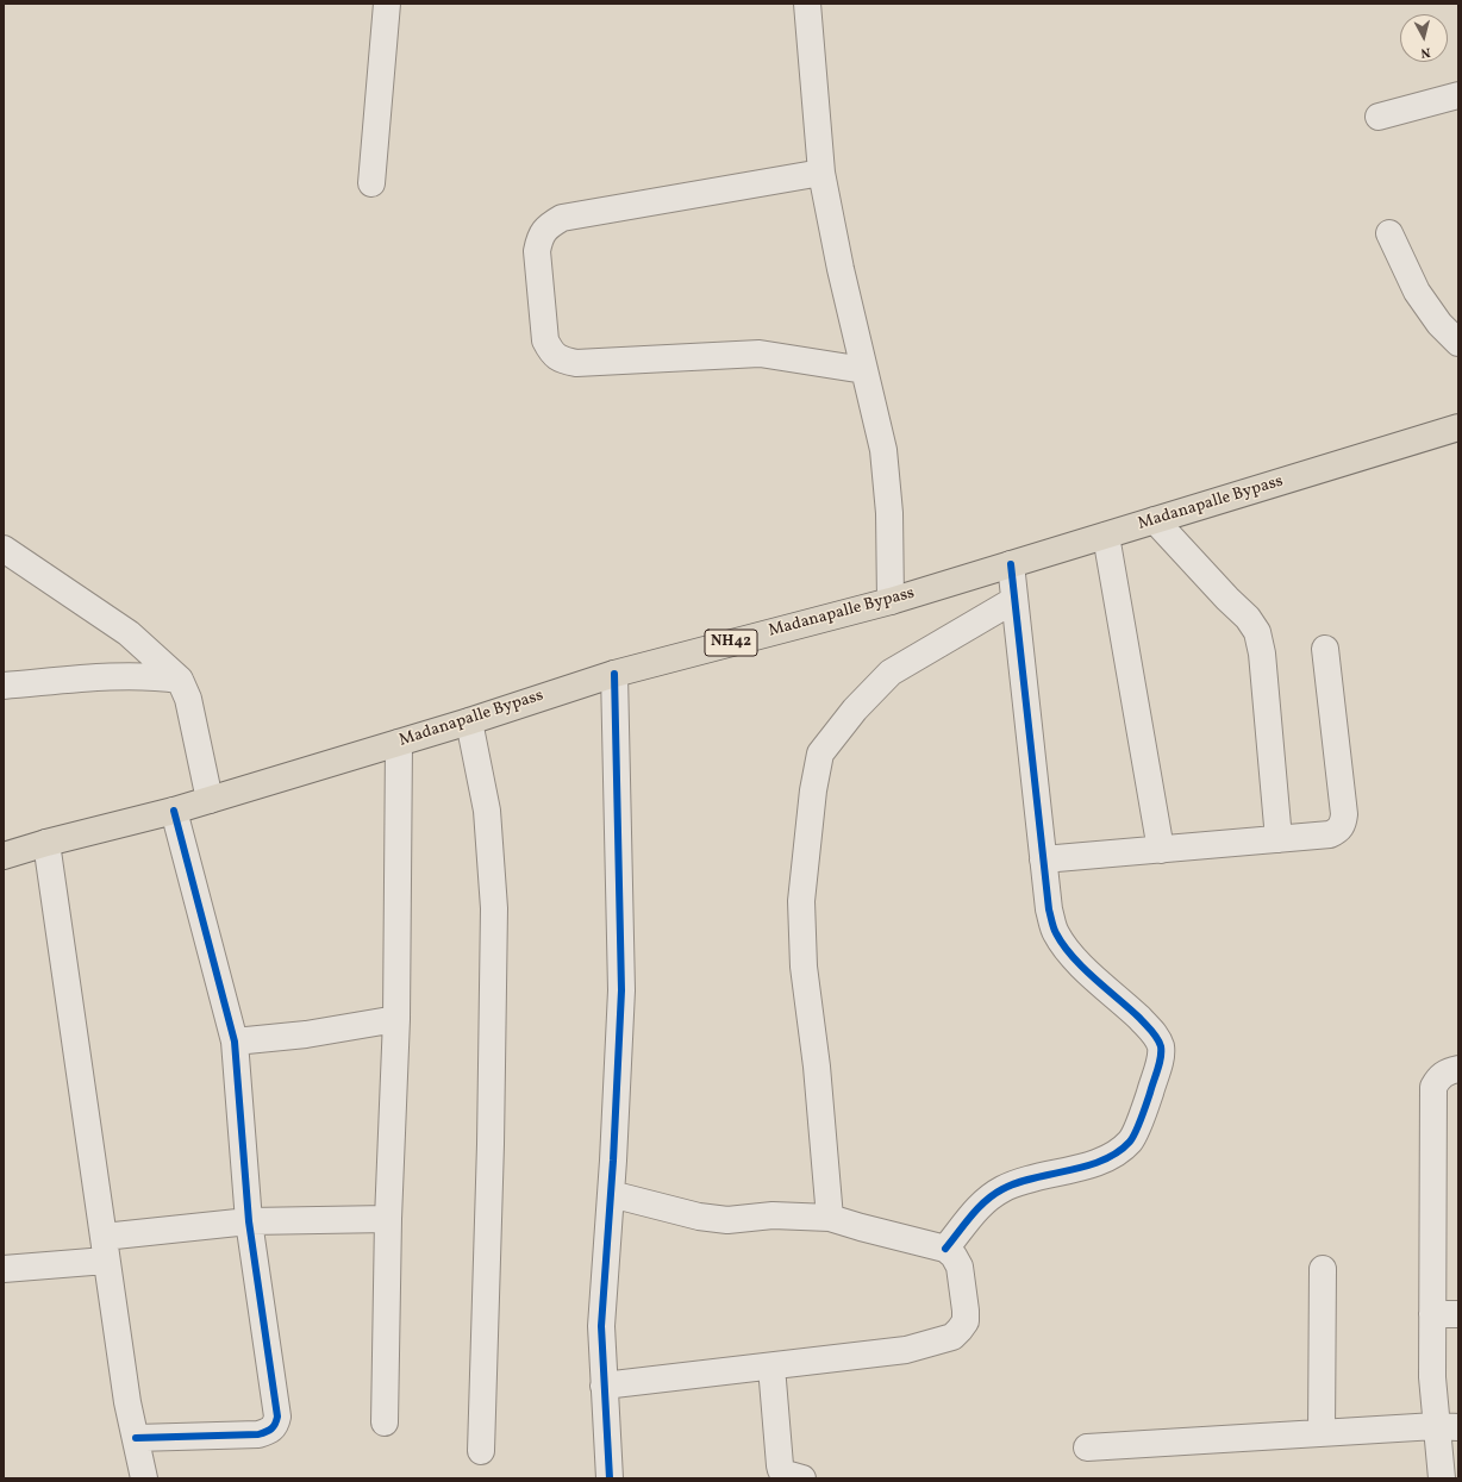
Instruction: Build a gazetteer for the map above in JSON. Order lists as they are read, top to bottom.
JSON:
{
  "streets": {
    "highway": ["Madanapalle Bypass", "NH42"]
  },
  "north": "bottom"
}
